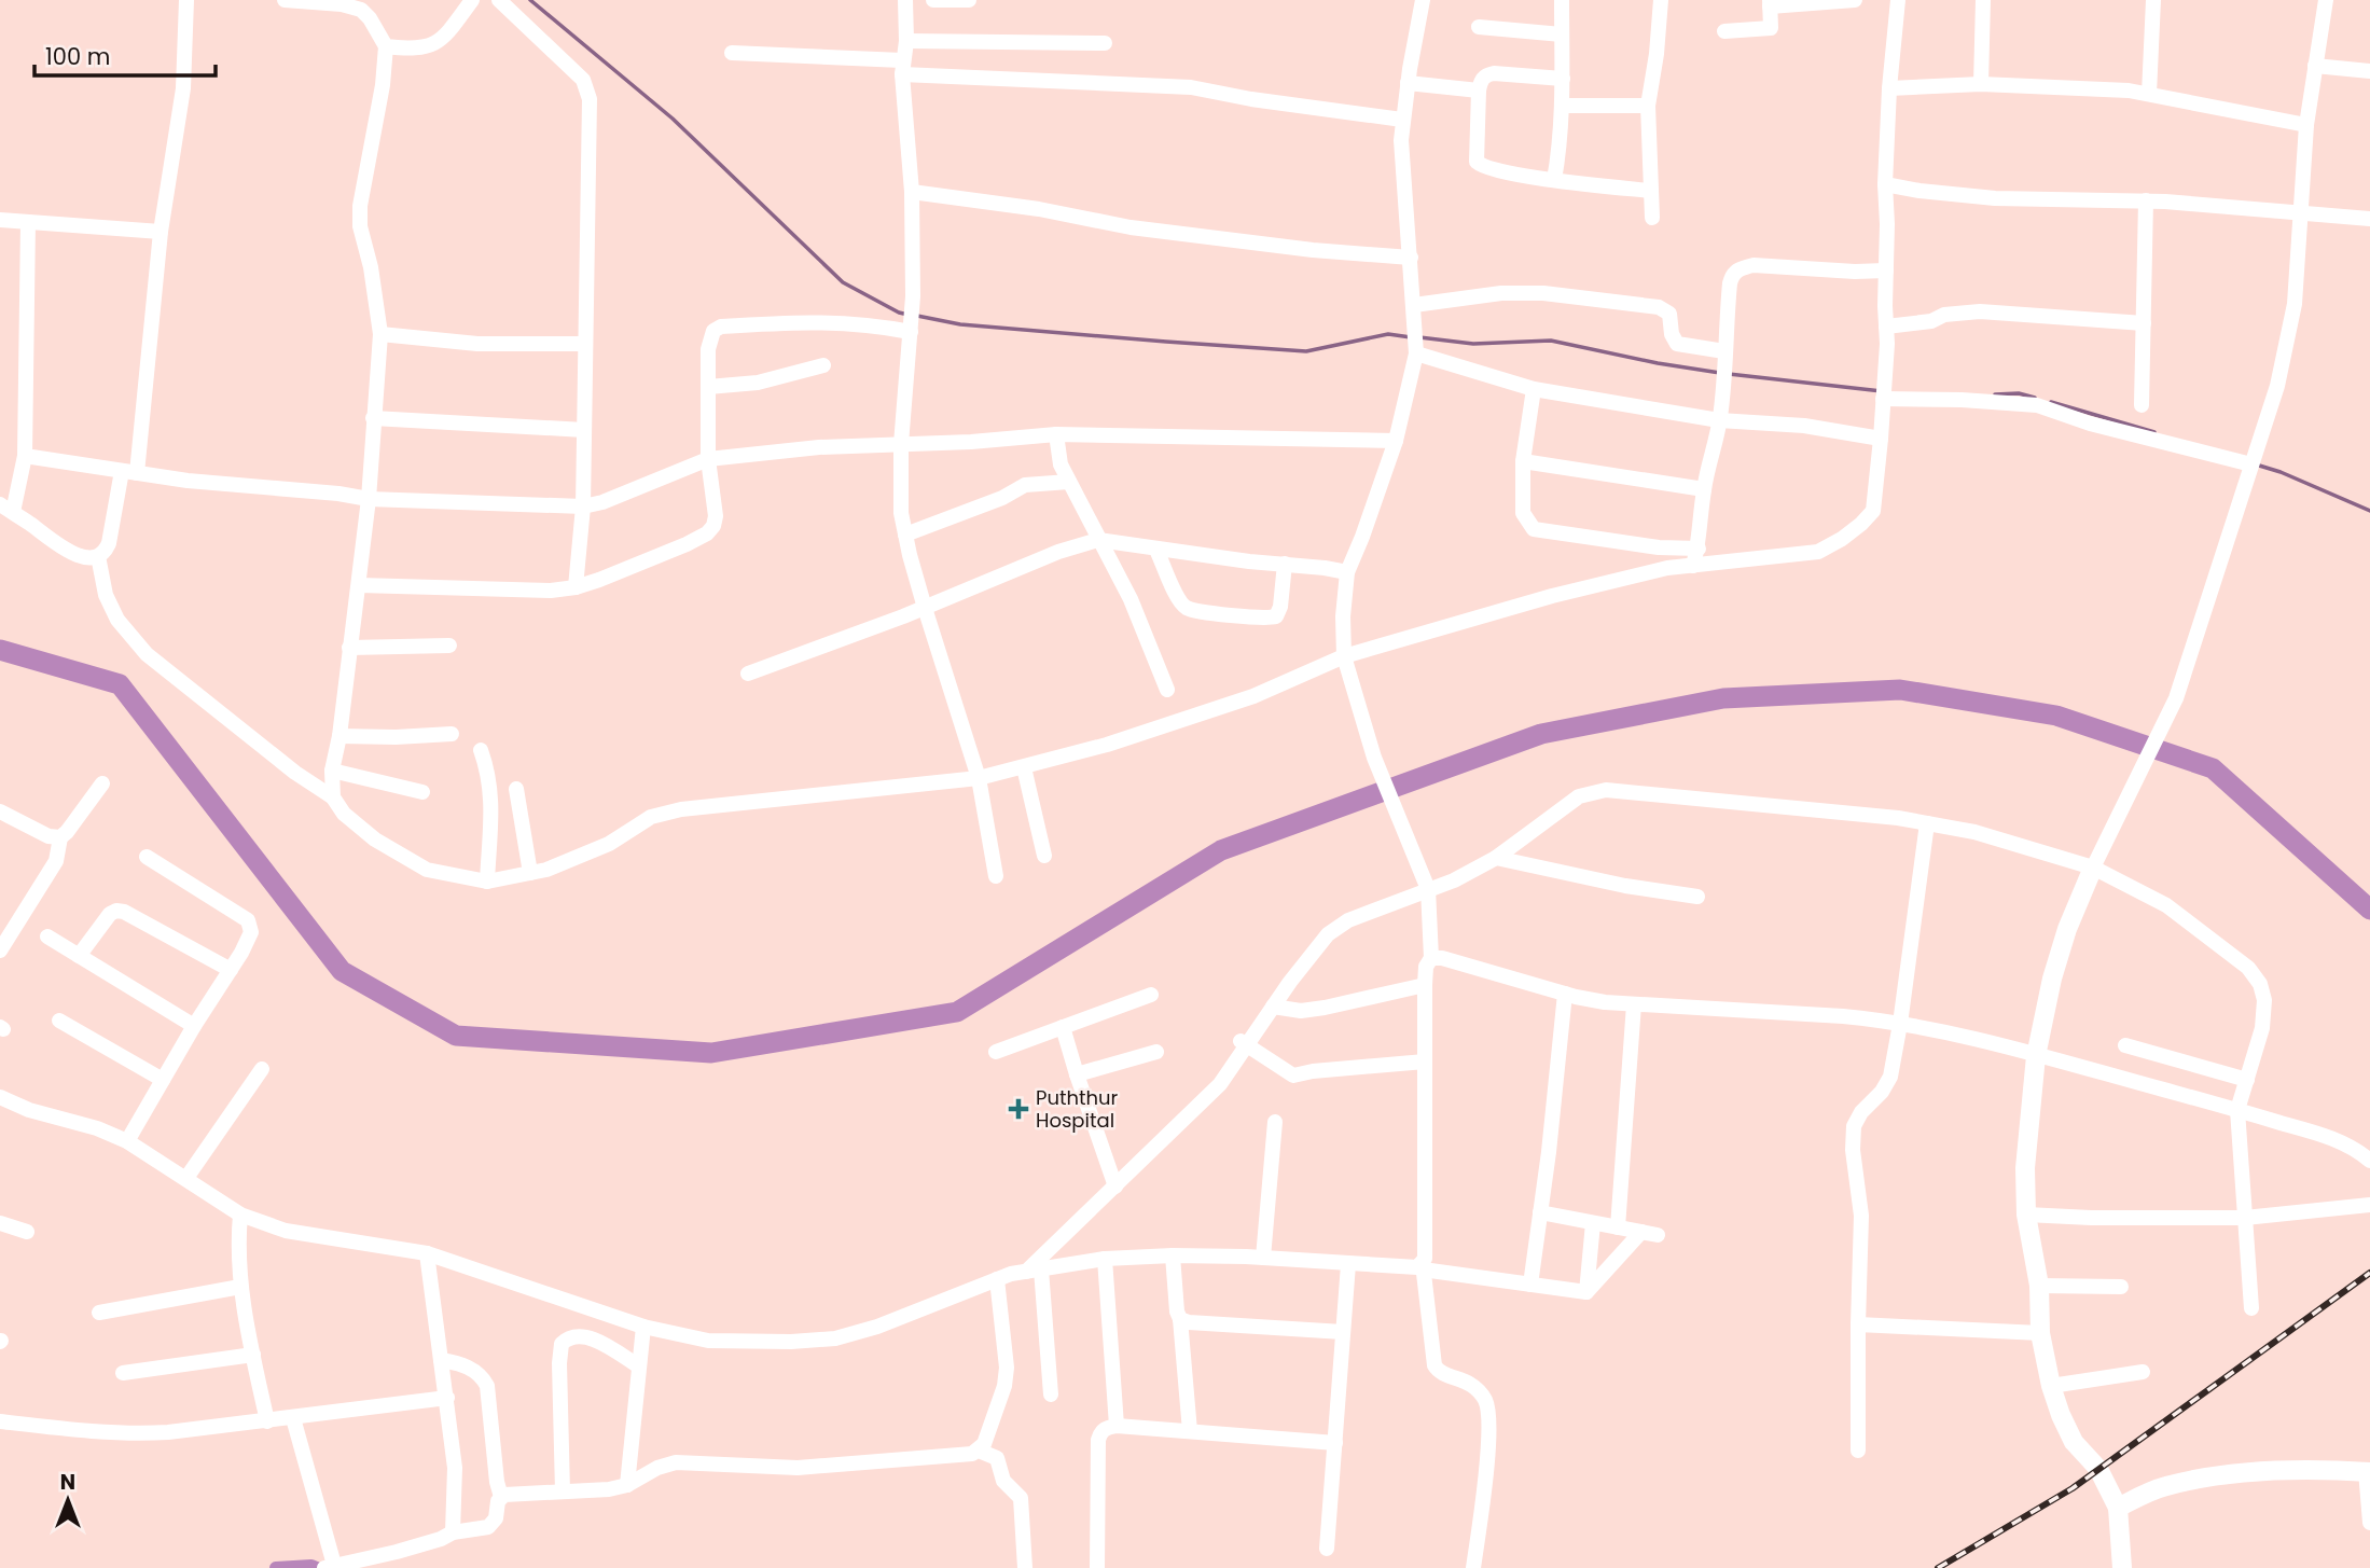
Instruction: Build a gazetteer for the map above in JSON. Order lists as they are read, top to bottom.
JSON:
{
  "places": {
    "health": ["Puththur Hospital"]
  },
  "scale_bar": "100 m",
  "north": "top"
}
